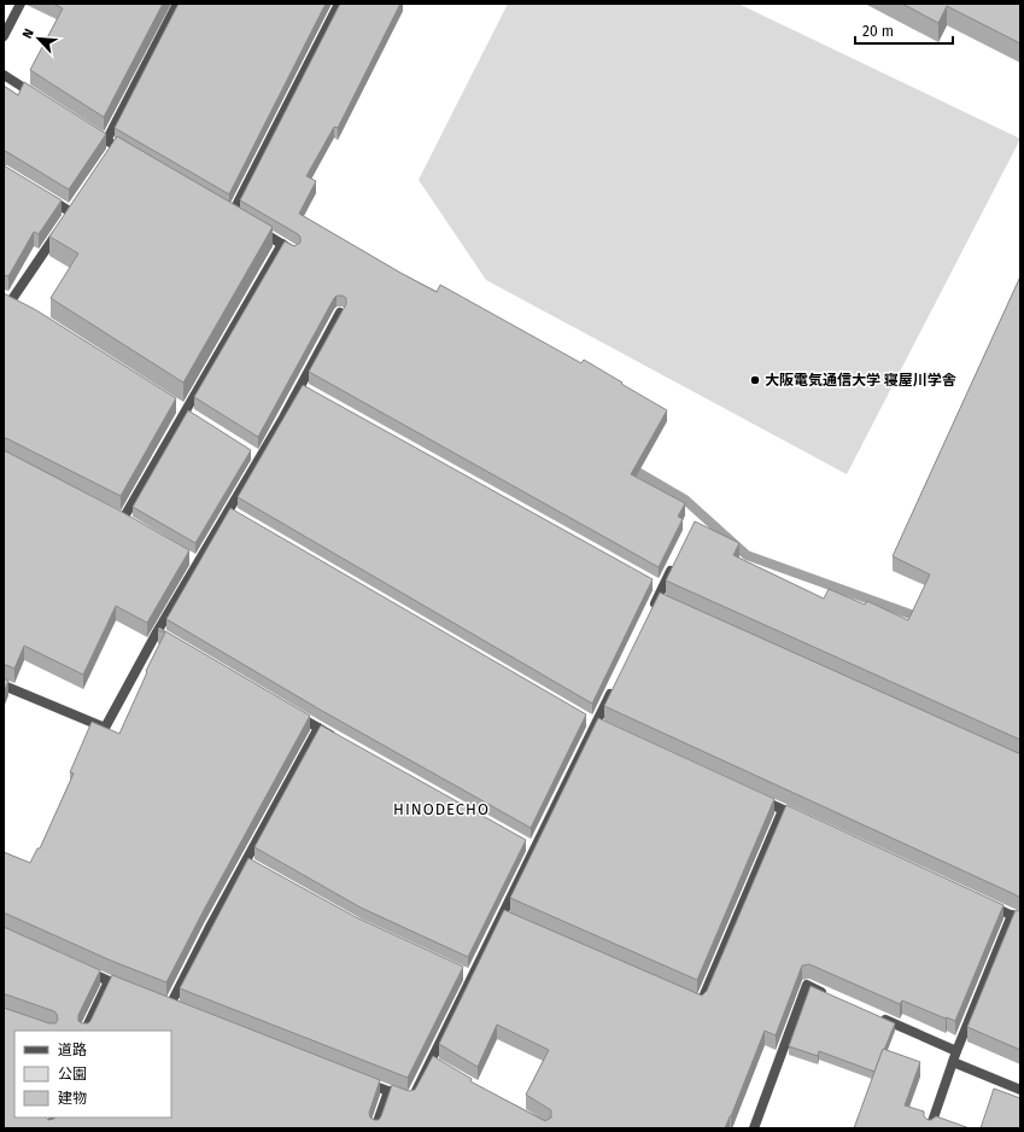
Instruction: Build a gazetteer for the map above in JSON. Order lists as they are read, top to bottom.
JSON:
{
  "districts": ["HINODECHO"],
  "places": ["大阪電気通信大学 寝屋川学舎"],
  "legend": ["道路", "公園", "建物"],
  "scale_bar": "20 m",
  "north": "top left"
}
